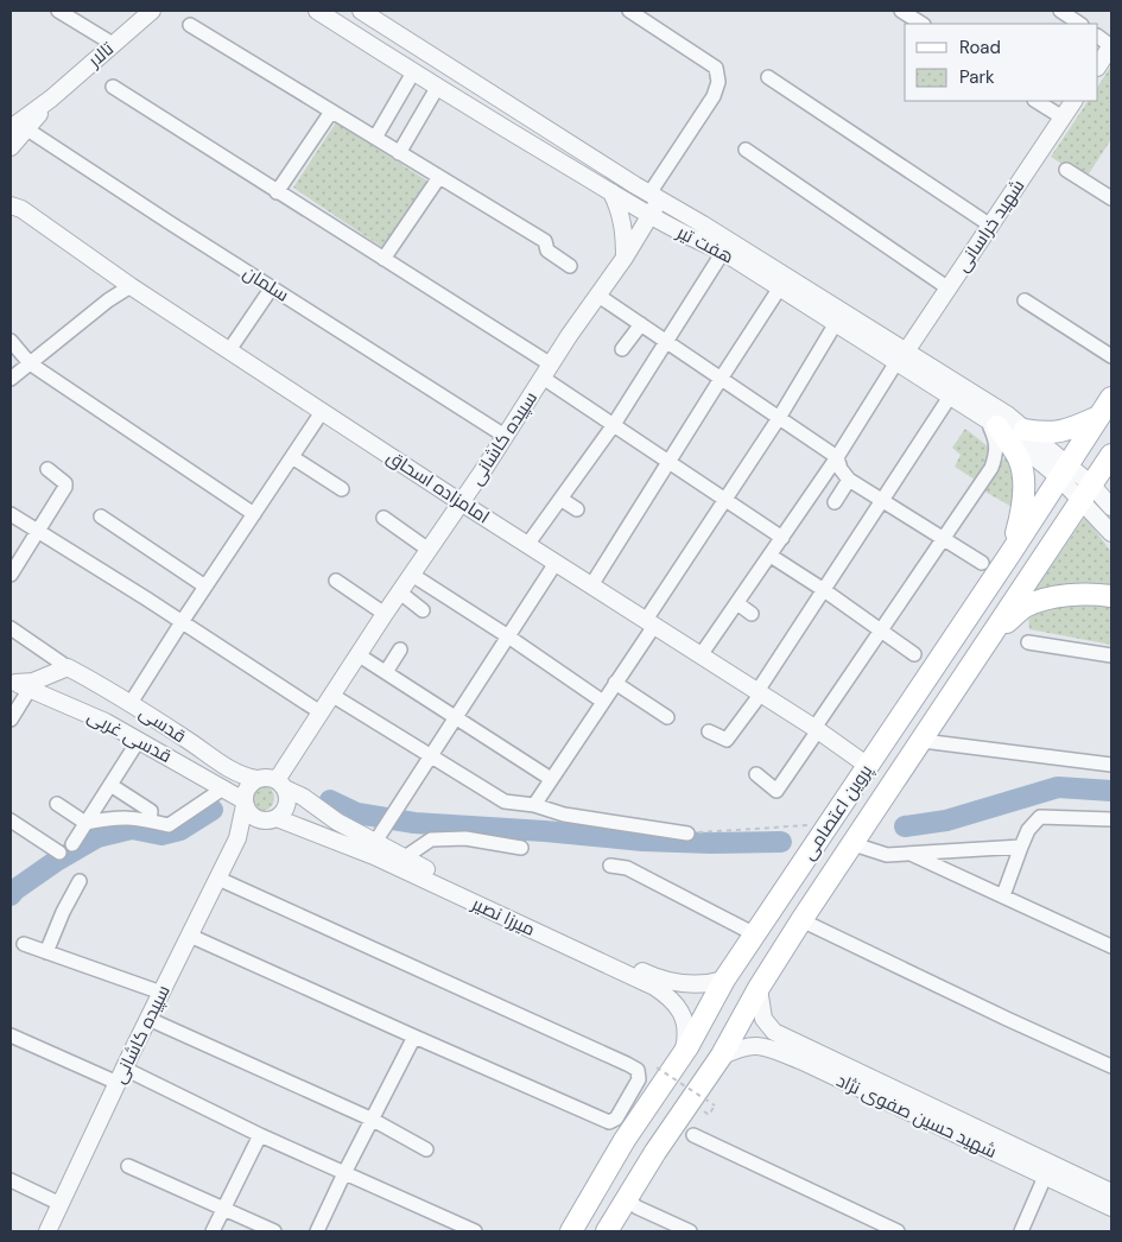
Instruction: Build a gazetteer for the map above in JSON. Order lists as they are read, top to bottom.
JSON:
{
  "streets": {
    "main road": ["پروین اعتصامی"],
    "street": [
      "تالار",
      "شهید خراسانی",
      "هفت تیر",
      "سلمان",
      "سپیده کاشانی",
      "امامزاده اسحاق",
      "قدسی",
      "قدسی غربی",
      "میرزا نصیر",
      "شهید حسین صفوی نژاد"
    ]
  },
  "crossings": [
    ["تالار", "سلمان"],
    ["شهید خراسانی", "هفت تیر"],
    ["هفت تیر", "سپیده کاشانی"],
    ["هفت تیر", "پروین اعتصامی"],
    ["سلمان", "سپیده کاشانی"],
    ["سپیده کاشانی", "امامزاده اسحاق"],
    ["سپیده کاشانی", "قدسی"],
    ["سپیده کاشانی", "قدسی غربی"],
    ["سپیده کاشانی", "میرزا نصیر"],
    ["امامزاده اسحاق", "پروین اعتصامی"],
    ["قدسی", "قدسی غربی"],
    ["قدسی", "میرزا نصیر"],
    ["قدسی غربی", "میرزا نصیر"],
    ["پروین اعتصامی", "میرزا نصیر"],
    ["پروین اعتصامی", "شهید حسین صفوی نژاد"]
  ],
  "legend": ["Road", "Park"]
}
